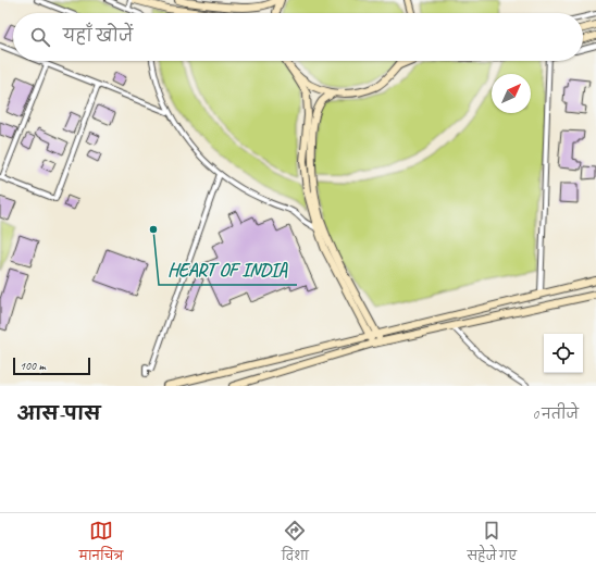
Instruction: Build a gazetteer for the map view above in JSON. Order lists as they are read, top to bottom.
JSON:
{
  "places": ["HEART OF INDIA"],
  "scale_bar": "100 m",
  "north": "top right",
  "page": {
    "search": "यहाँ खोजें",
    "scale": "100 m",
    "heading": ["आस-पास", "0 नतीजे"],
    "nav": ["मानचित्र", "दिशा", "सहेजे गए"]
  }
}
